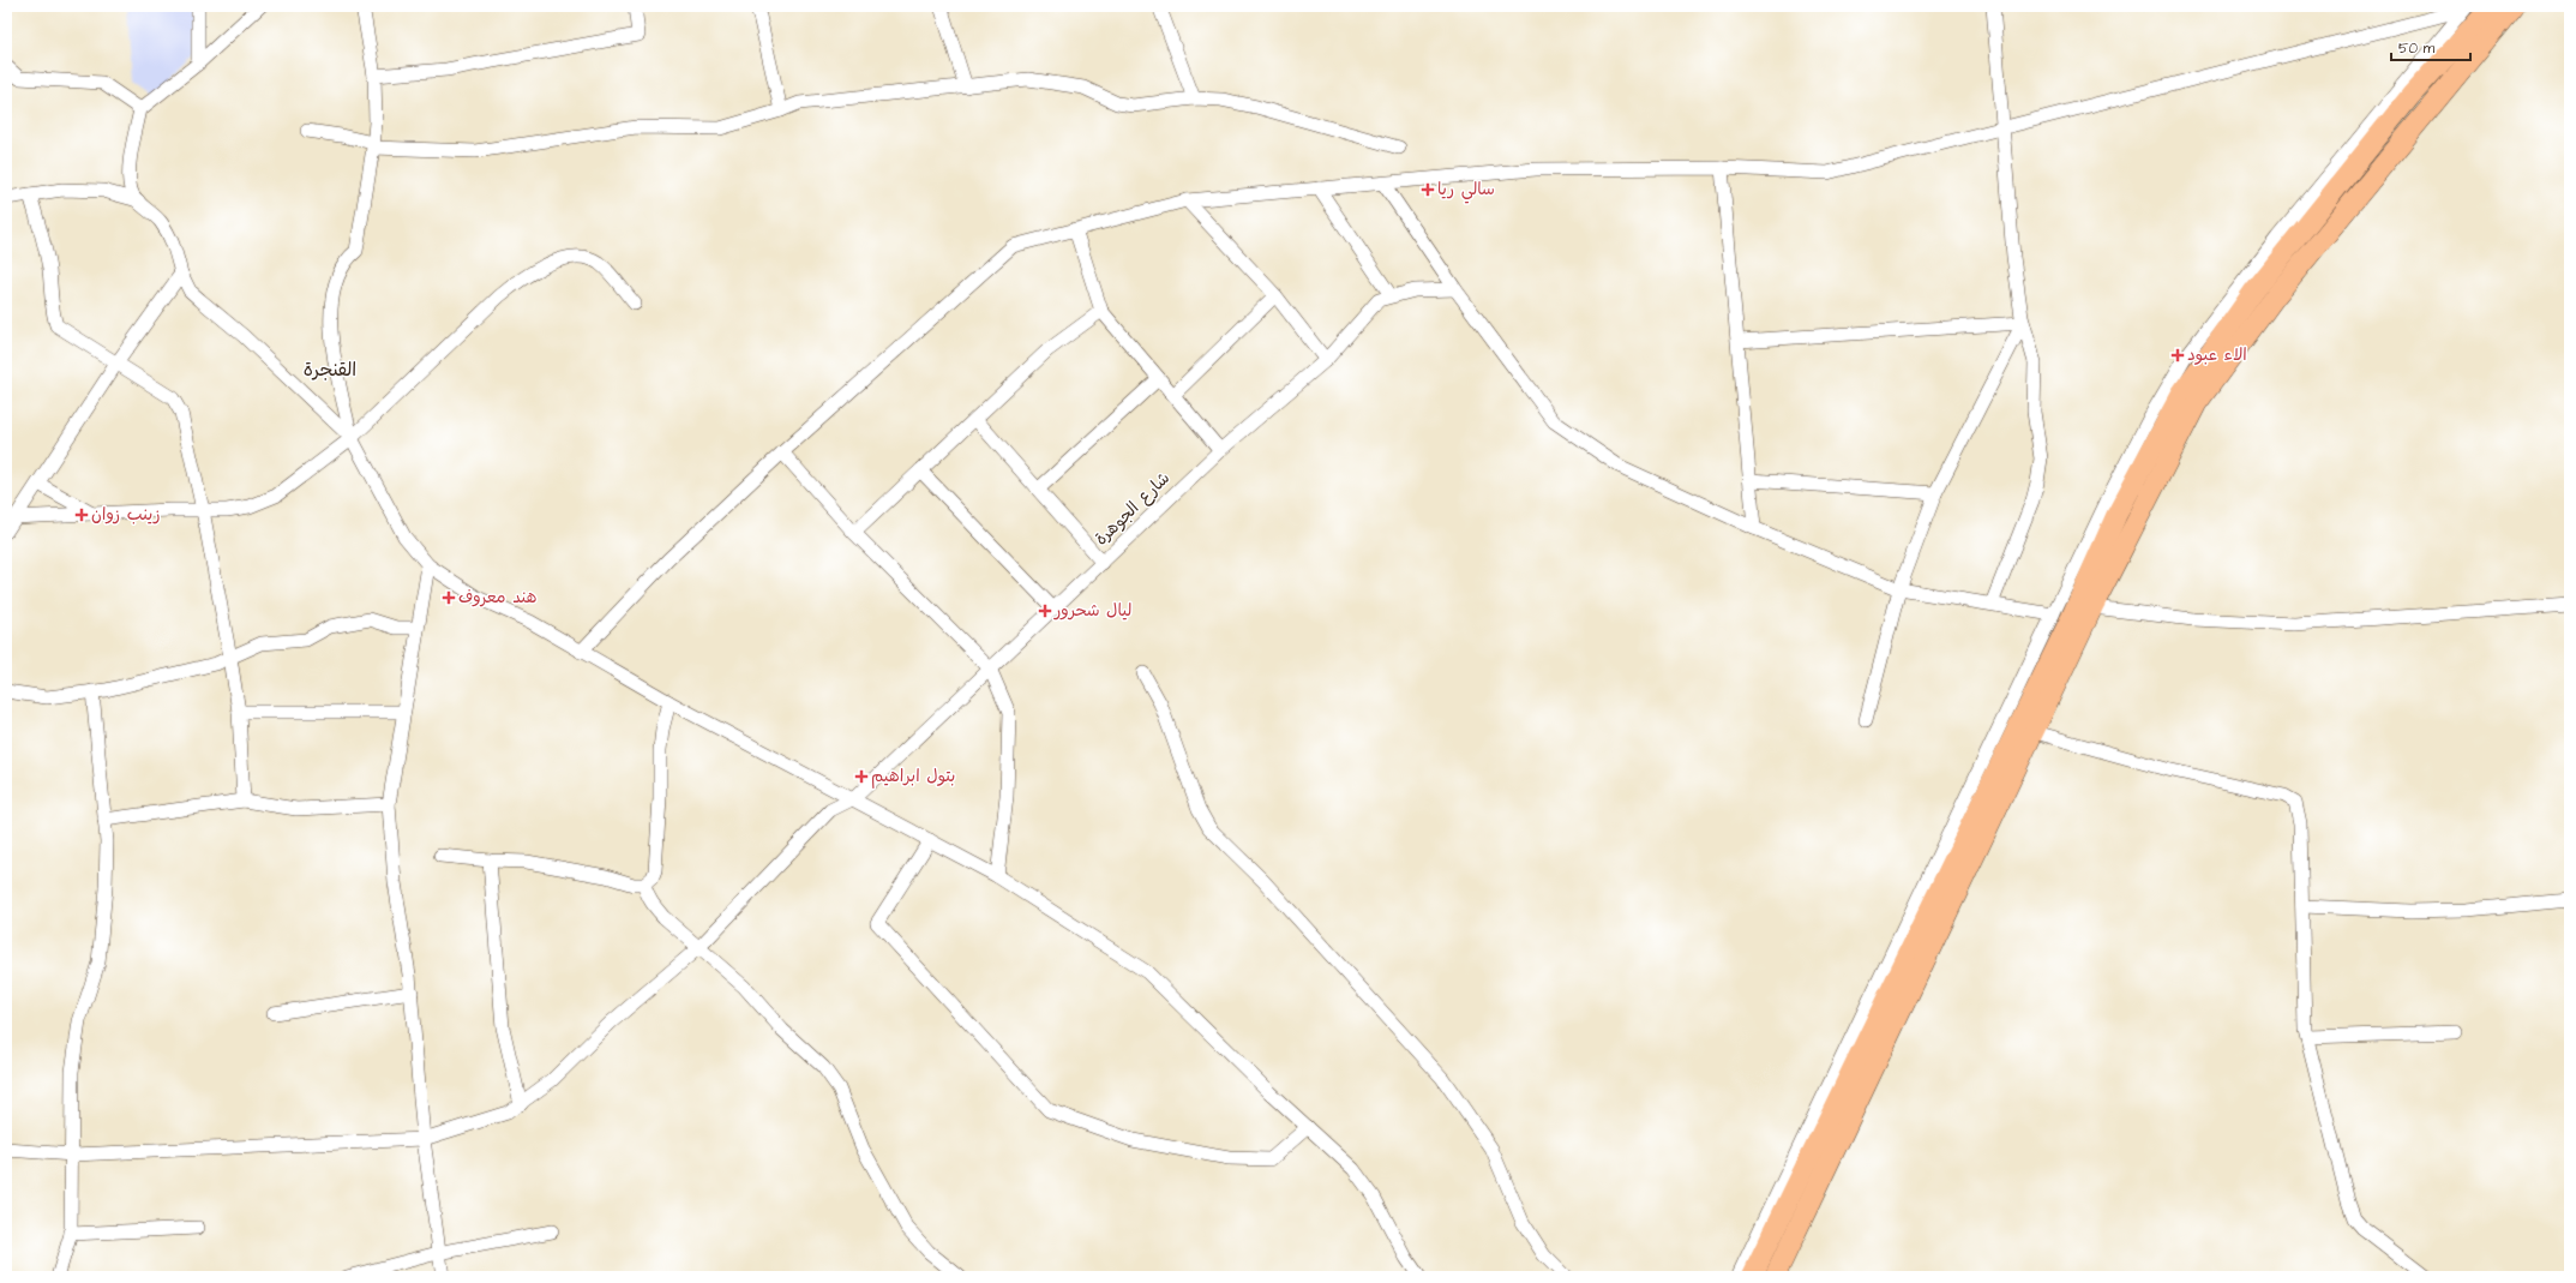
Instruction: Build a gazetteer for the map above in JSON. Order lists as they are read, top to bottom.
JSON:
{
  "streets": {
    "street": ["شارع الجوهرة"]
  },
  "districts": ["القنجرة"],
  "places": {
    "health": [
      "سالي ريا",
      "الاء عبود",
      "زينب زوان",
      "هند معروف",
      "ليال شحرور",
      "بتول ابراهيم"
    ]
  },
  "scale_bar": "50 m"
}
